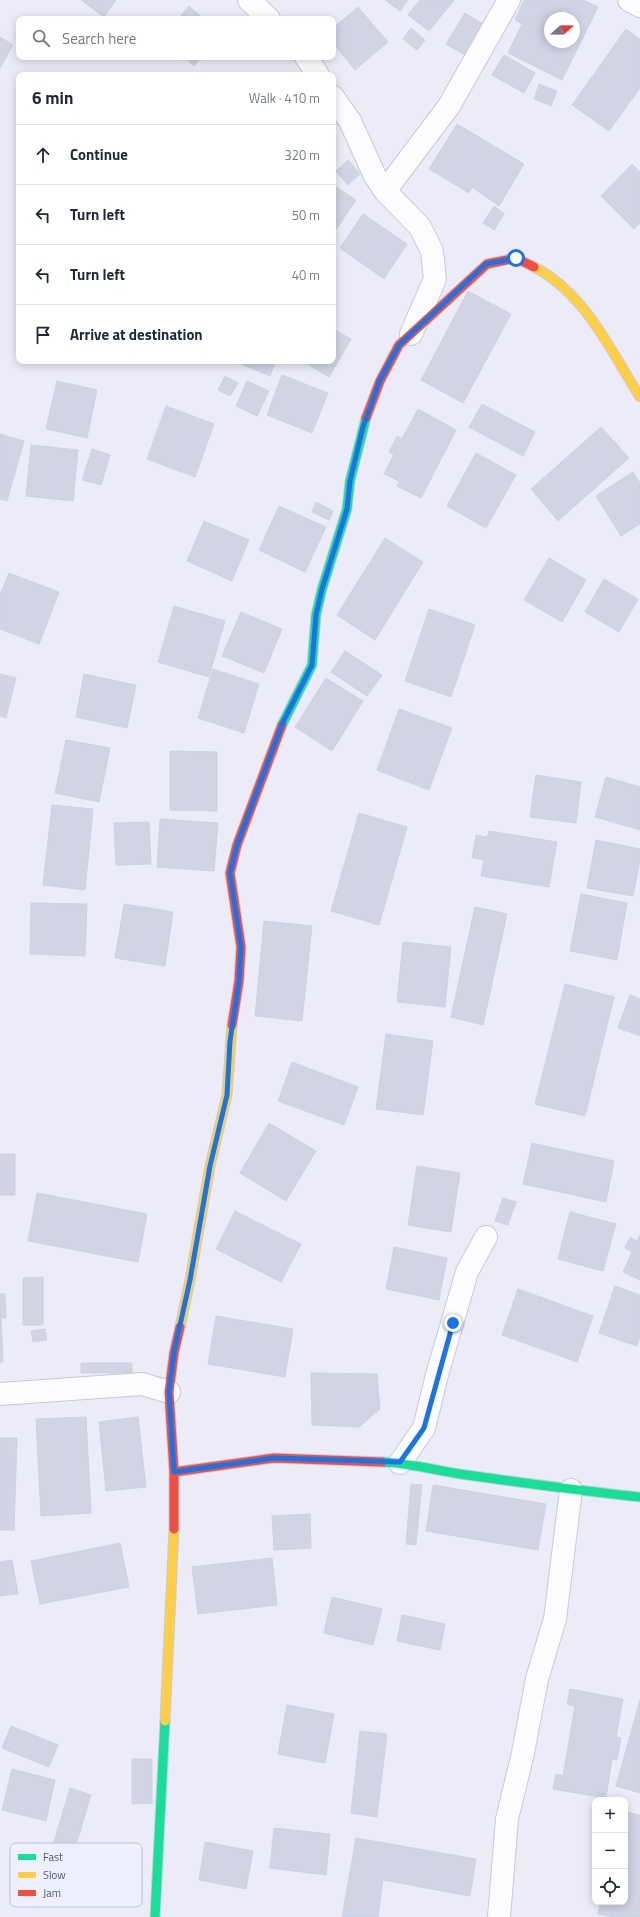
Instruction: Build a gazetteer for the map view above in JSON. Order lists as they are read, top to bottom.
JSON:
{
  "legend": ["Fast", "Slow", "Jam"],
  "north": "right",
  "page": {
    "search": "Search here",
    "heading": ["6 min", "Walk · 410 m"],
    "list": [
      ["Continue", "320 m"],
      ["Turn left", "50 m"],
      ["Turn left", "40 m"],
      "Arrive at destination"
    ],
    "map_buttons": ["+", "−"]
  }
}
